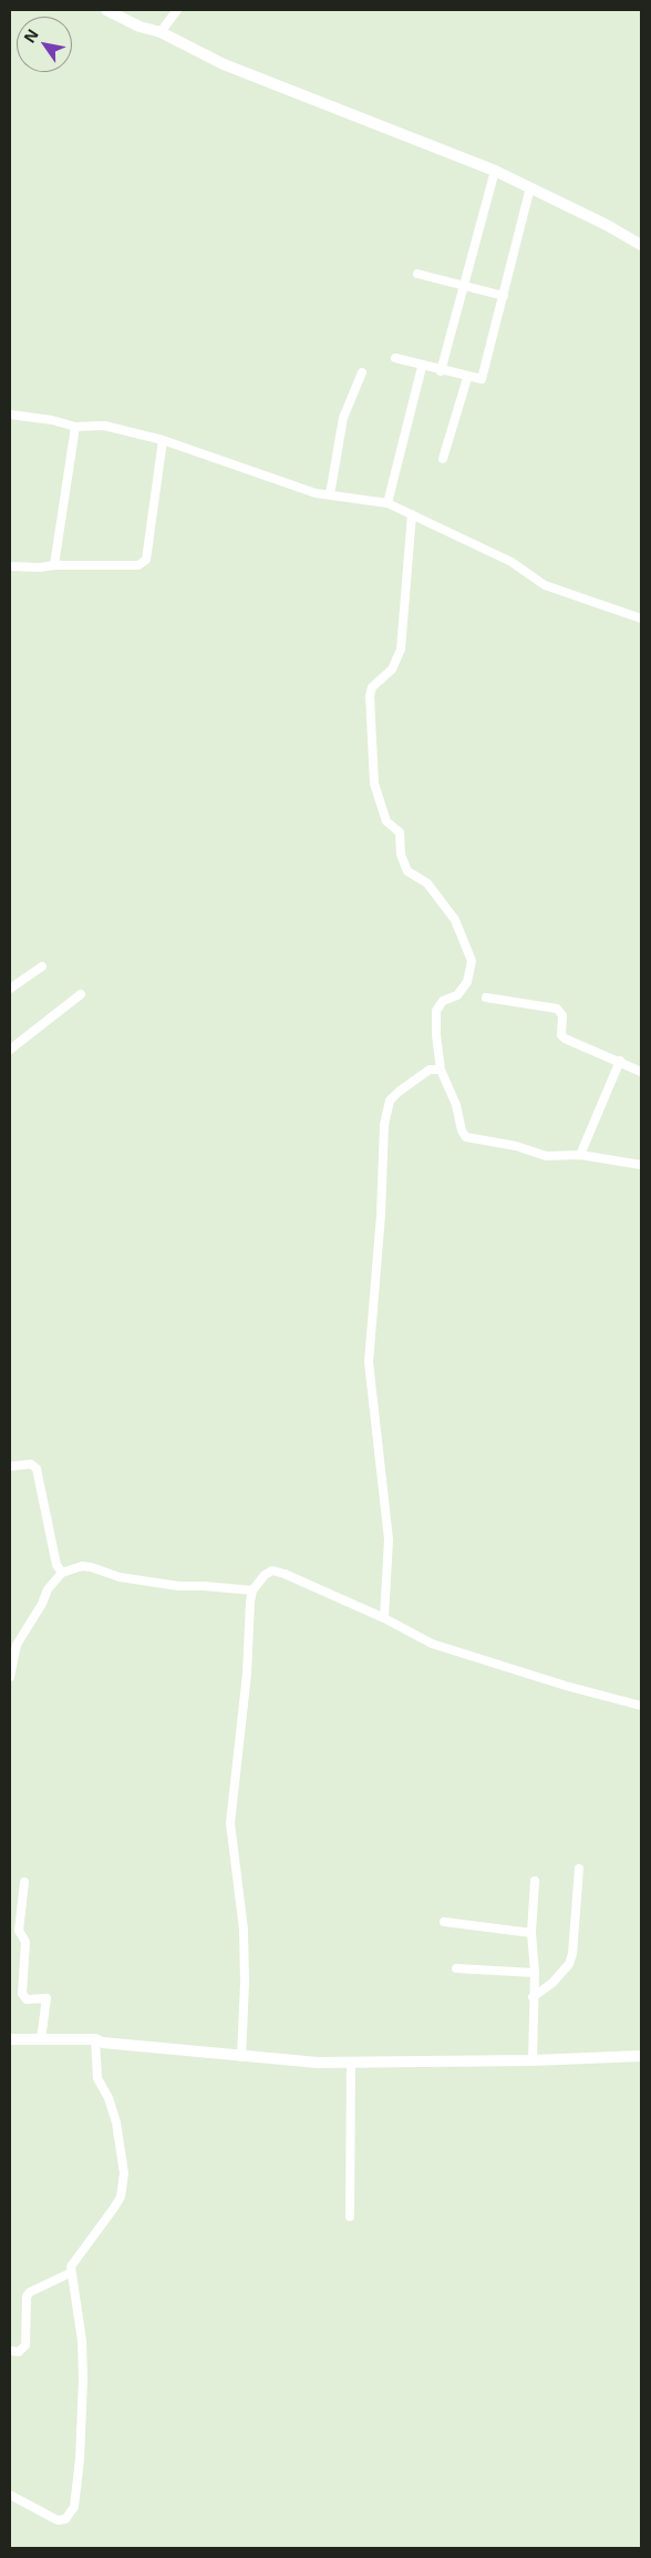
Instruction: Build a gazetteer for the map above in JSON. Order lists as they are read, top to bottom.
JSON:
{
  "north": "top left"
}
